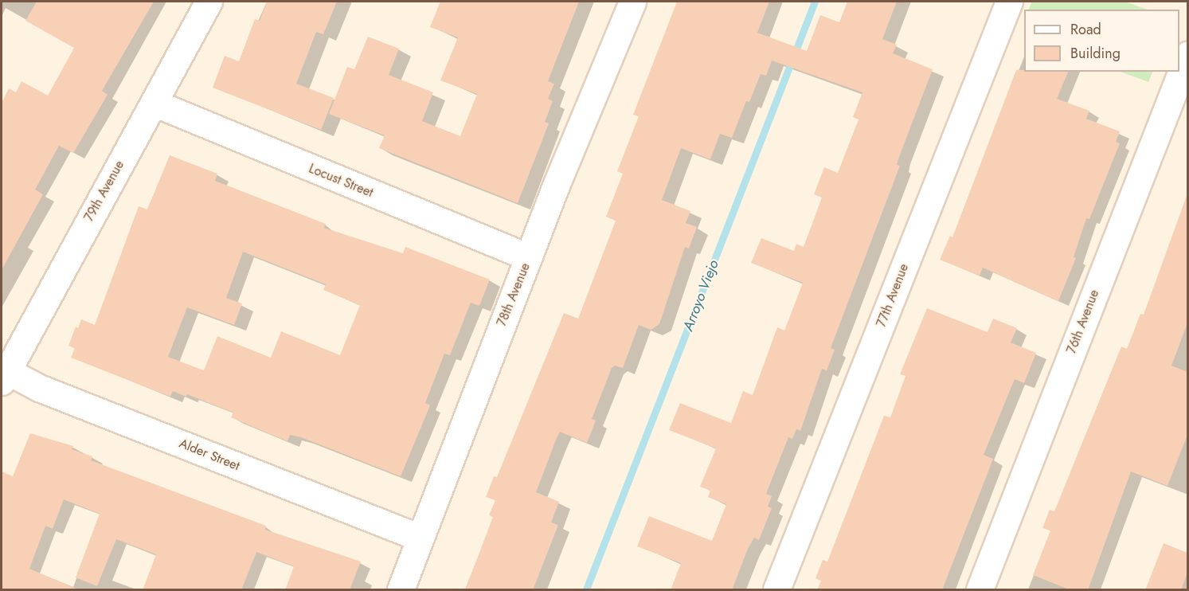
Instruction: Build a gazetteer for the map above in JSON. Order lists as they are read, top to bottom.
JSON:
{
  "streets": {
    "street": [
      "Locust Street",
      "79th Avenue",
      "78th Avenue",
      "77th Avenue",
      "76th Avenue",
      "Alder Street"
    ]
  },
  "crossings": [
    ["Locust Street", "79th Avenue"],
    ["Locust Street", "78th Avenue"],
    ["79th Avenue", "Alder Street"],
    ["78th Avenue", "Alder Street"]
  ],
  "water": ["Arroyo Viejo"],
  "legend": ["Road", "Building"]
}
